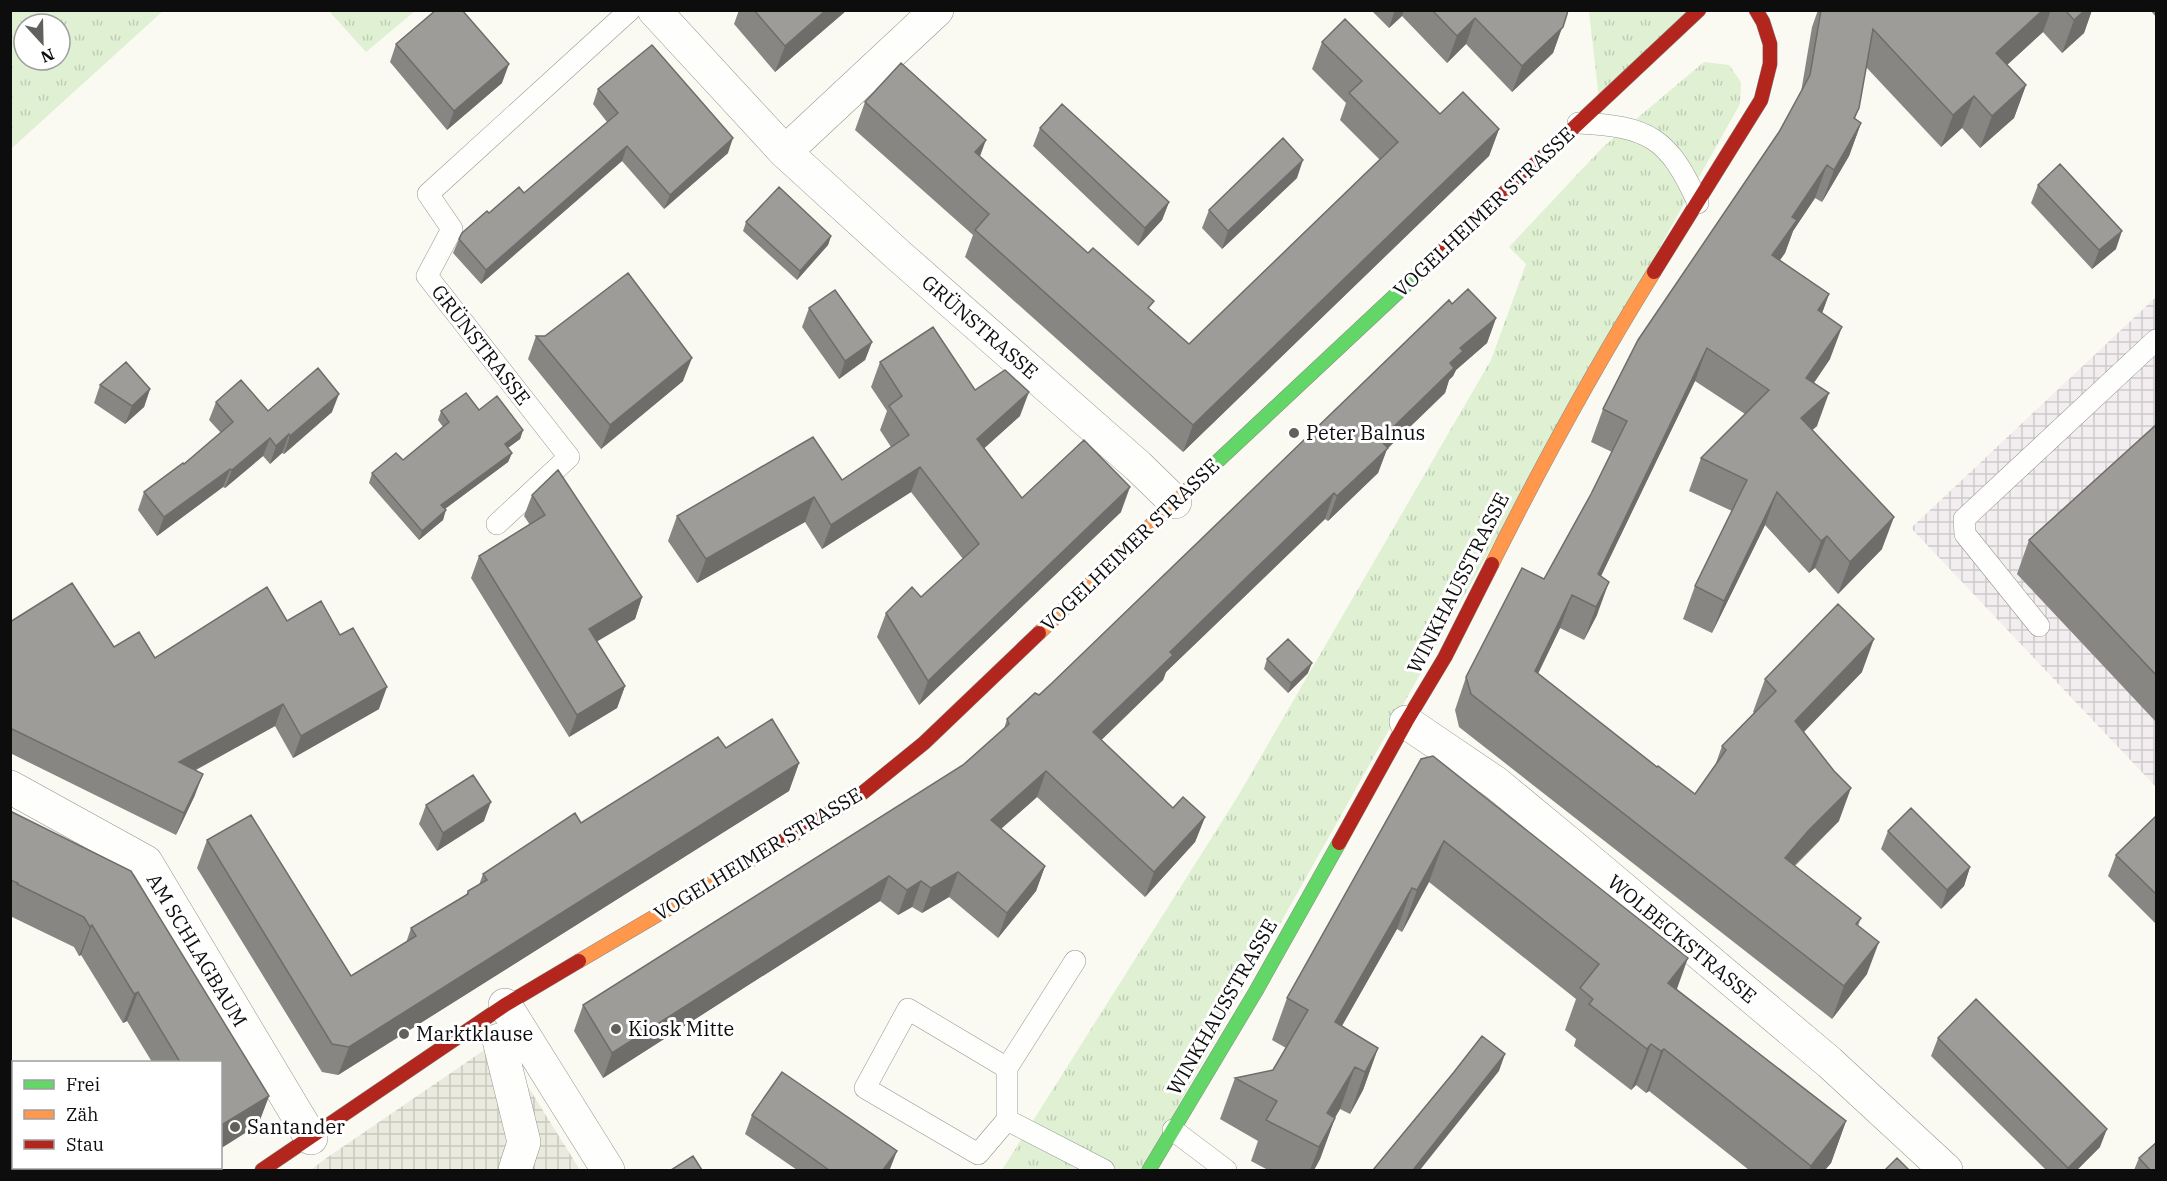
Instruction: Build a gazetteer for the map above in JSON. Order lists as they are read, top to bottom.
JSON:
{
  "streets": {
    "main road": ["VOGELHEIMER STRASSE", "WINKHAUSSTRASSE"],
    "street": ["GRÜNSTRASSE", "WOLBECKSTRASSE", "AM SCHLAGBAUM"]
  },
  "crossings": [
    ["VOGELHEIMER STRASSE", "GRÜNSTRASSE"],
    ["VOGELHEIMER STRASSE", "AM SCHLAGBAUM"],
    ["WINKHAUSSTRASSE", "WOLBECKSTRASSE"]
  ],
  "places": [
    "Peter Balnus",
    "Kiosk Mitte",
    "Marktklause",
    "Santander"
  ],
  "legend": ["Frei", "Zäh", "Stau"],
  "north": "bottom"
}
